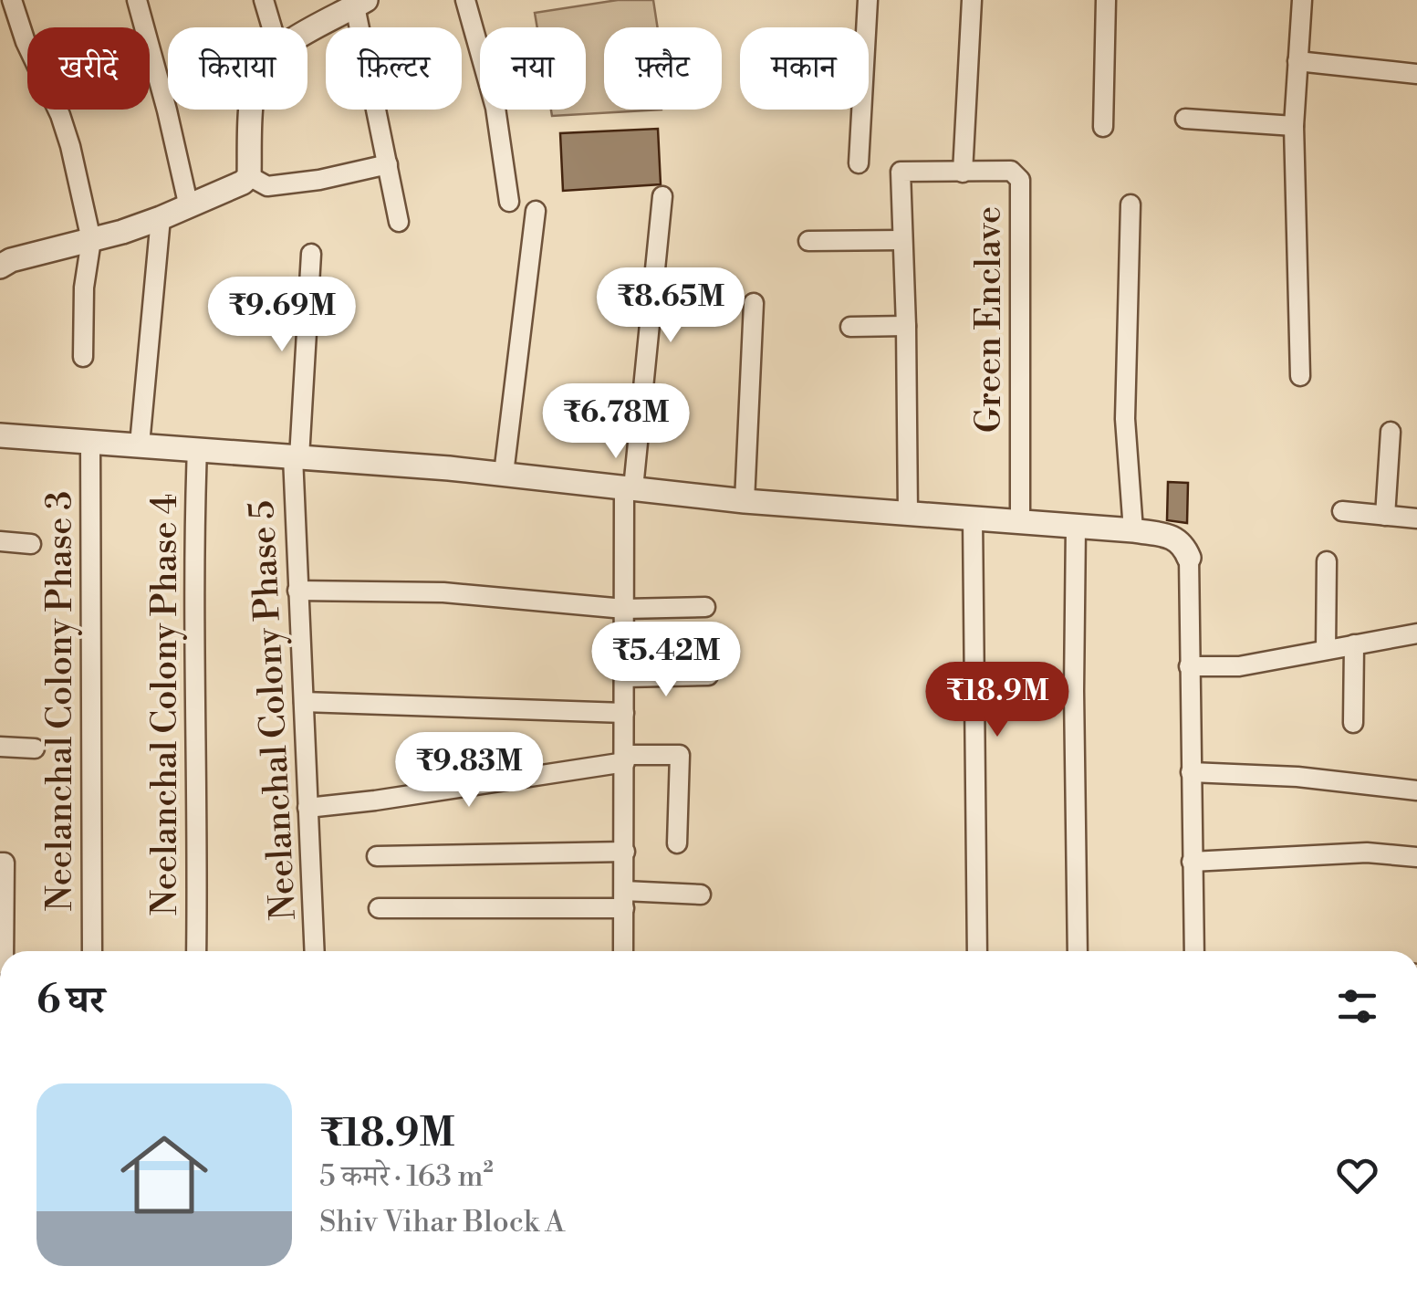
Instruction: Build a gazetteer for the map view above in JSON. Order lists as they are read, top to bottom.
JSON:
{
  "streets": {
    "street": [
      "Green Enclave",
      "Neelanchal Colony Phase 3",
      "Neelanchal Colony Phase 4",
      "Neelanchal Colony Phase 5"
    ]
  },
  "page": {
    "chip": [
      "खरीदें",
      "किराया",
      "फ़िल्टर",
      "नया",
      "फ़्लैट",
      "मकान"
    ],
    "price": [
      "₹8.65M",
      "₹9.69M",
      "₹6.78M",
      "₹5.42M",
      "₹18.9M",
      "₹9.83M"
    ],
    "heading": "6 घर",
    "list": [
      {
        "name": "₹18.9M",
        "note": "5 कमरे · 163 m² · Shiv Vihar Block A"
      }
    ]
  }
}
